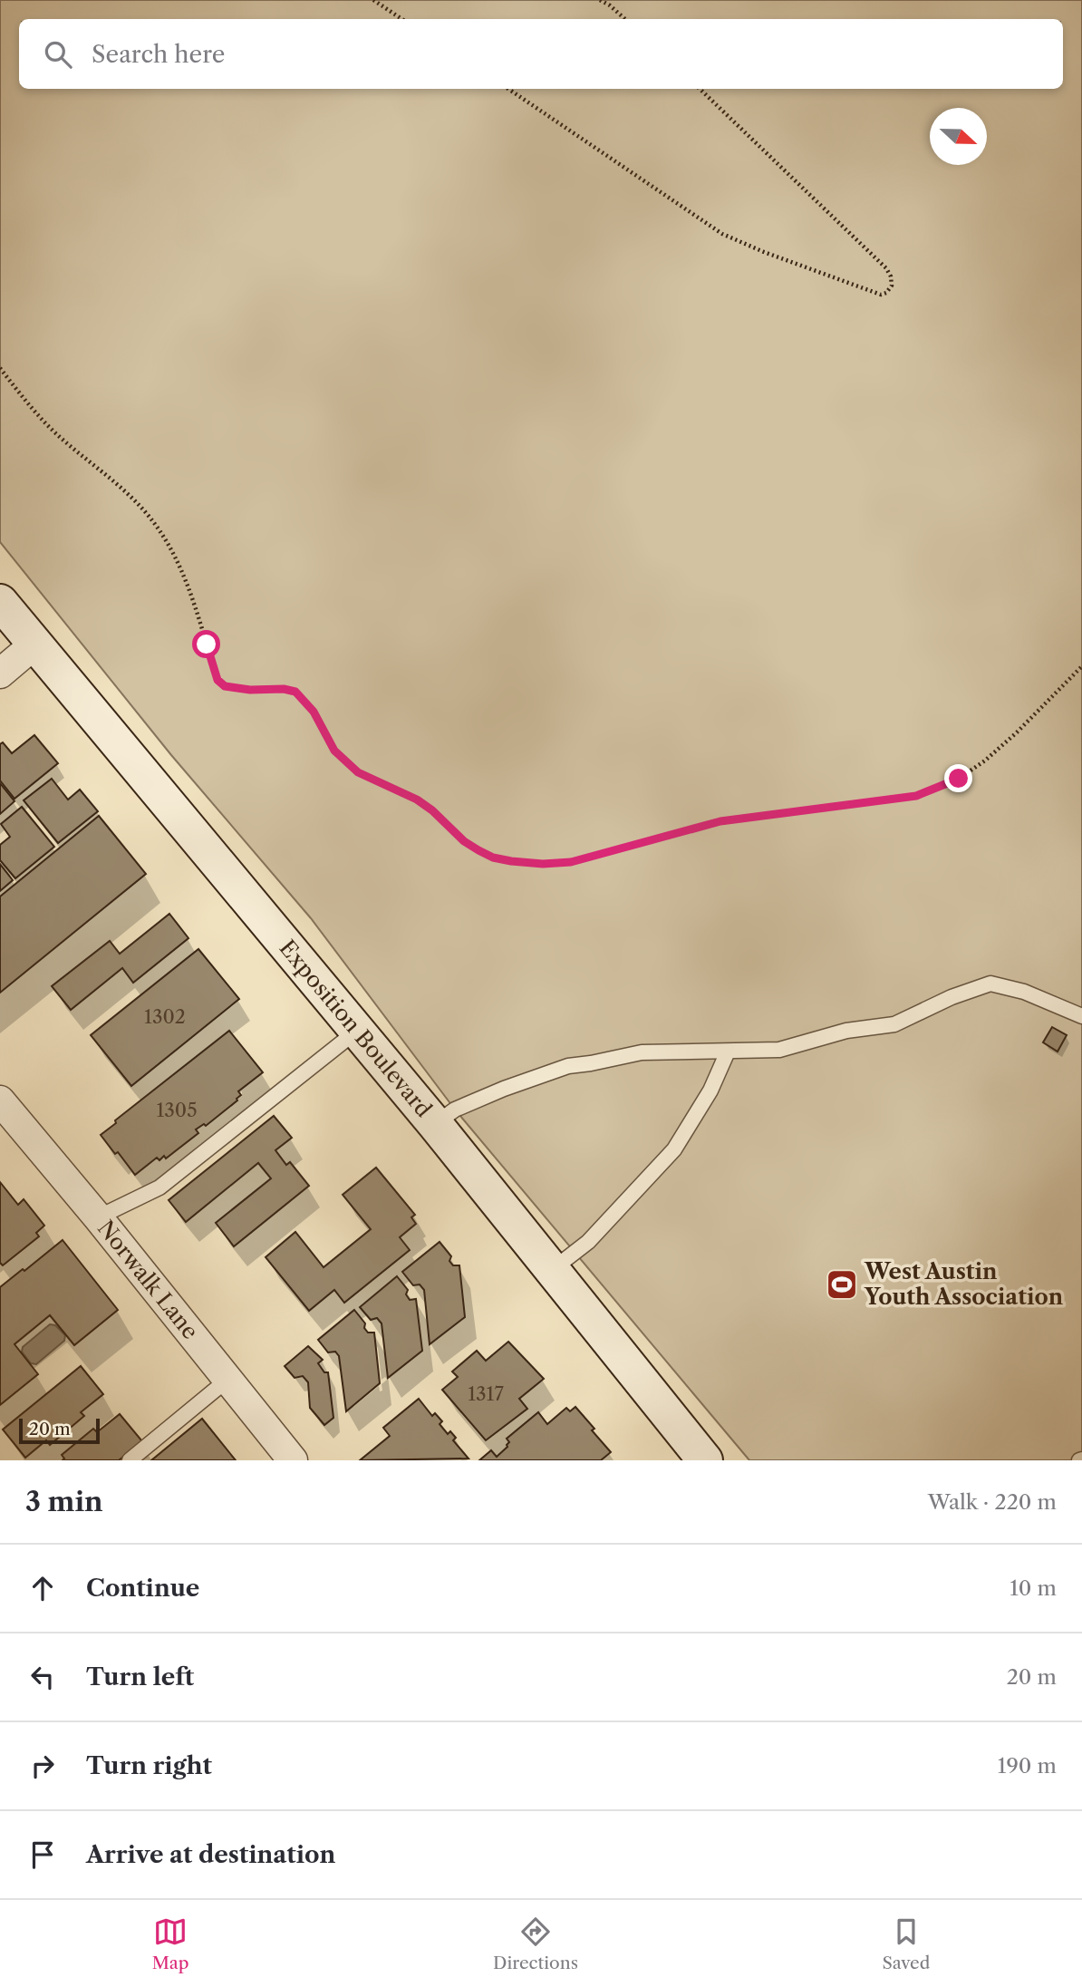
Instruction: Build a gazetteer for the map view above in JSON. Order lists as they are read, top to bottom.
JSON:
{
  "streets": {
    "street": ["Exposition Boulevard", "Norwalk Lane"]
  },
  "places": {
    "sports": ["West Austin Youth Association"]
  },
  "house_numbers": ["1302", "1305", "1317"],
  "scale_bar": "20 m",
  "north": "right",
  "page": {
    "search": "Search here",
    "scale": "20 m",
    "heading": ["3 min", "Walk · 220 m"],
    "list": [
      ["Continue", "10 m"],
      ["Turn left", "20 m"],
      ["Turn right", "190 m"],
      "Arrive at destination"
    ],
    "nav": ["Map", "Directions", "Saved"]
  }
}
